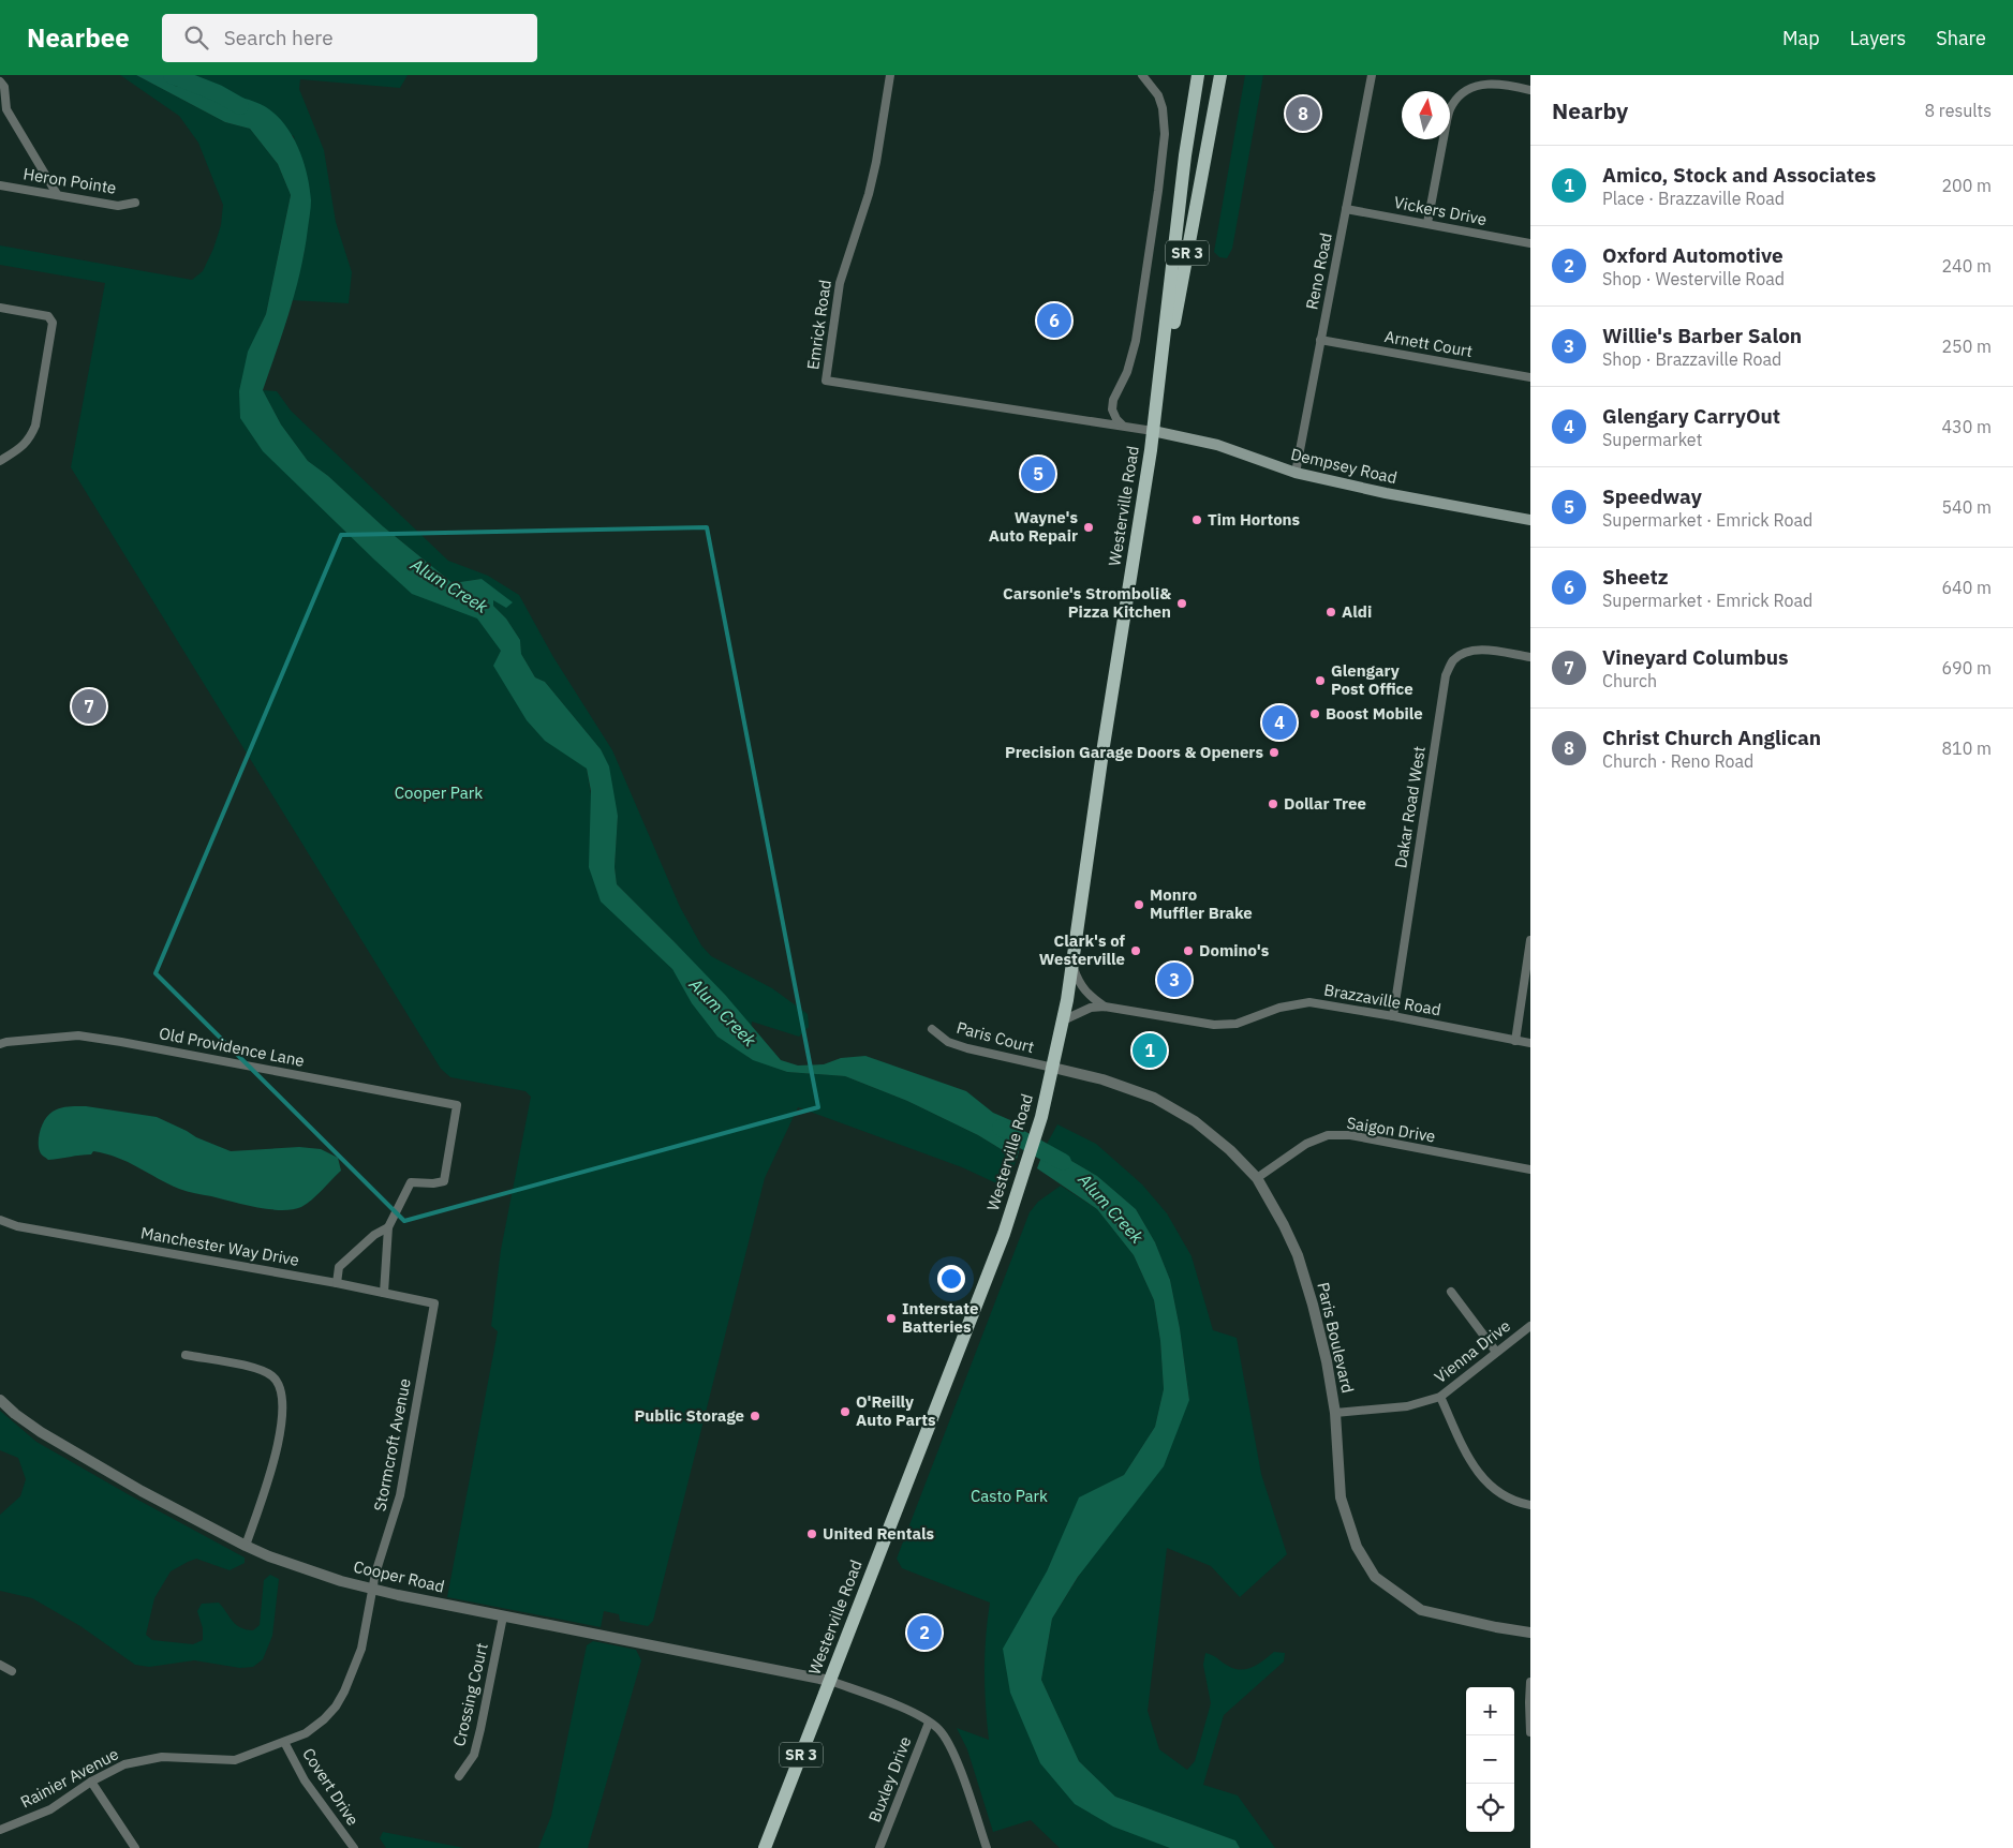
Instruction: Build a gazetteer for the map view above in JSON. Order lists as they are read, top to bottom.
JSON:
{
  "streets": {
    "main road": ["SR 3", "Dempsey Road", "Westerville Road"],
    "street": [
      "Heron Pointe",
      "Vickers Drive",
      "Reno Road",
      "Emrick Road",
      "Arnett Court",
      "Dakar Road West",
      "Brazzaville Road",
      "Paris Court",
      "Old Providence Lane",
      "Saigon Drive",
      "Manchester Way Drive",
      "Paris Boulevard",
      "Vienna Drive",
      "Stormcroft Avenue",
      "Cooper Road",
      "Crossing Court",
      "Rainier Avenue",
      "Buxley Drive",
      "Covert Drive"
    ]
  },
  "crossings": [
    ["Vickers Drive", "Reno Road"],
    ["Reno Road", "Arnett Court"],
    ["Reno Road", "Dempsey Road"],
    ["Emrick Road", "Dempsey Road"],
    ["Emrick Road", "Westerville Road"],
    ["Dempsey Road", "Westerville Road"],
    ["Westerville Road", "Brazzaville Road"],
    ["Westerville Road", "Paris Court"],
    ["Westerville Road", "Paris Boulevard"],
    ["Westerville Road", "Cooper Road"],
    ["Dakar Road West", "Brazzaville Road"],
    ["Paris Court", "Paris Boulevard"],
    ["Saigon Drive", "Paris Boulevard"],
    ["Manchester Way Drive", "Stormcroft Avenue"],
    ["Paris Boulevard", "Vienna Drive"],
    ["Stormcroft Avenue", "Cooper Road"],
    ["Stormcroft Avenue", "Rainier Avenue"],
    ["Cooper Road", "Crossing Court"],
    ["Cooper Road", "Rainier Avenue"],
    ["Rainier Avenue", "Covert Drive"]
  ],
  "water": ["Alum Creek"],
  "parks": ["Cooper Park", "Casto Park"],
  "places": [
    "Tim Hortons",
    "Wayne's Auto Repair",
    "Carsonie's Stromboli& Pizza Kitchen",
    "Aldi",
    "Glengary Post Office",
    "Boost Mobile",
    "Precision Garage Doors & Openers",
    "Dollar Tree",
    "Monro Muffler Brake",
    "Clark's of Westerville",
    "Domino's",
    "Interstate Batteries",
    "O'Reilly Auto Parts",
    "Public Storage",
    "United Rentals"
  ],
  "north": "top",
  "page": {
    "header": "Nearbee",
    "search": "Search here",
    "nav": ["Map", "Layers", "Share"],
    "heading": ["Nearby", "8 results"],
    "pins": [
      "8",
      "6",
      "5",
      "7",
      "4",
      "3",
      "1",
      "2"
    ],
    "list": [
      {
        "mark": "1",
        "name": "Amico, Stock and Associates",
        "note": "Place · Brazzaville Road",
        "value": "200 m"
      },
      {
        "mark": "2",
        "name": "Oxford Automotive",
        "note": "Shop · Westerville Road",
        "value": "240 m"
      },
      {
        "mark": "3",
        "name": "Willie's Barber Salon",
        "note": "Shop · Brazzaville Road",
        "value": "250 m"
      },
      {
        "mark": "4",
        "name": "Glengary CarryOut",
        "note": "Supermarket",
        "value": "430 m"
      },
      {
        "mark": "5",
        "name": "Speedway",
        "note": "Supermarket · Emrick Road",
        "value": "540 m"
      },
      {
        "mark": "6",
        "name": "Sheetz",
        "note": "Supermarket · Emrick Road",
        "value": "640 m"
      },
      {
        "mark": "7",
        "name": "Vineyard Columbus",
        "note": "Church",
        "value": "690 m"
      },
      {
        "mark": "8",
        "name": "Christ Church Anglican",
        "note": "Church · Reno Road",
        "value": "810 m"
      }
    ],
    "map_buttons": ["+", "−"]
  }
}
